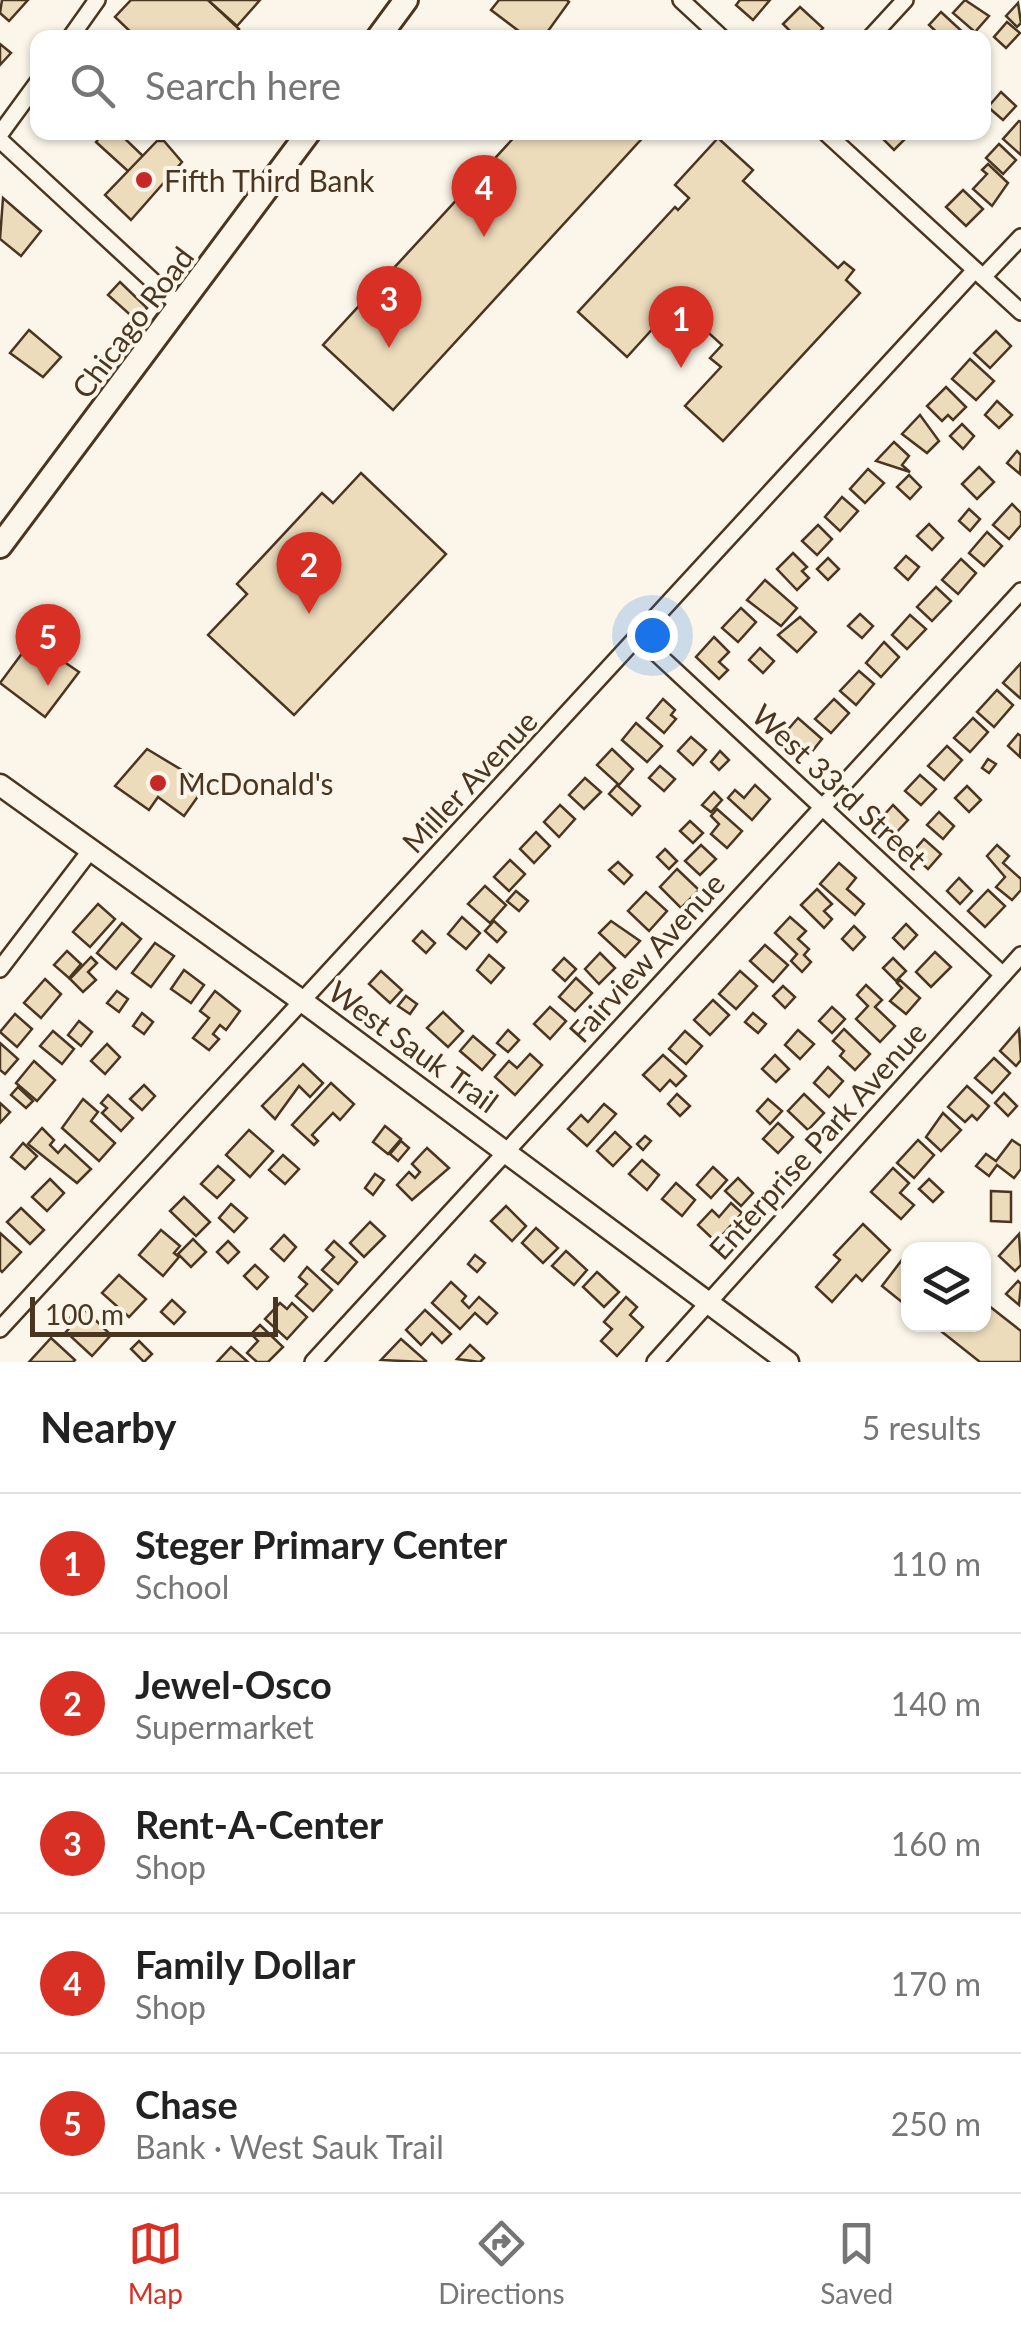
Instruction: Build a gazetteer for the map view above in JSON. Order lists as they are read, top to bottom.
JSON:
{
  "streets": {
    "main road": ["Chicago Road", "West Sauk Trail"],
    "street": [
      "Miller Avenue",
      "West 33rd Street",
      "Fairview Avenue",
      "Enterprise Park Avenue"
    ]
  },
  "crossings": [
    ["Miller Avenue", "West 33rd Street"],
    ["Miller Avenue", "West Sauk Trail"],
    ["West 33rd Street", "Fairview Avenue"],
    ["West 33rd Street", "Enterprise Park Avenue"],
    ["Fairview Avenue", "West Sauk Trail"],
    ["West Sauk Trail", "Enterprise Park Avenue"]
  ],
  "places": ["Fifth Third Bank", "McDonald's"],
  "scale_bar": "100 m",
  "page": {
    "search": "Search here",
    "pins": [
      "4",
      "3",
      "1",
      "2",
      "5"
    ],
    "scale": "100 m",
    "heading": ["Nearby", "5 results"],
    "list": [
      {
        "mark": "1",
        "name": "Steger Primary Center",
        "note": "School",
        "value": "110 m"
      },
      {
        "mark": "2",
        "name": "Jewel-Osco",
        "note": "Supermarket",
        "value": "140 m"
      },
      {
        "mark": "3",
        "name": "Rent-A-Center",
        "note": "Shop",
        "value": "160 m"
      },
      {
        "mark": "4",
        "name": "Family Dollar",
        "note": "Shop",
        "value": "170 m"
      },
      {
        "mark": "5",
        "name": "Chase",
        "note": "Bank · West Sauk Trail",
        "value": "250 m"
      }
    ],
    "nav": ["Map", "Directions", "Saved"]
  }
}
